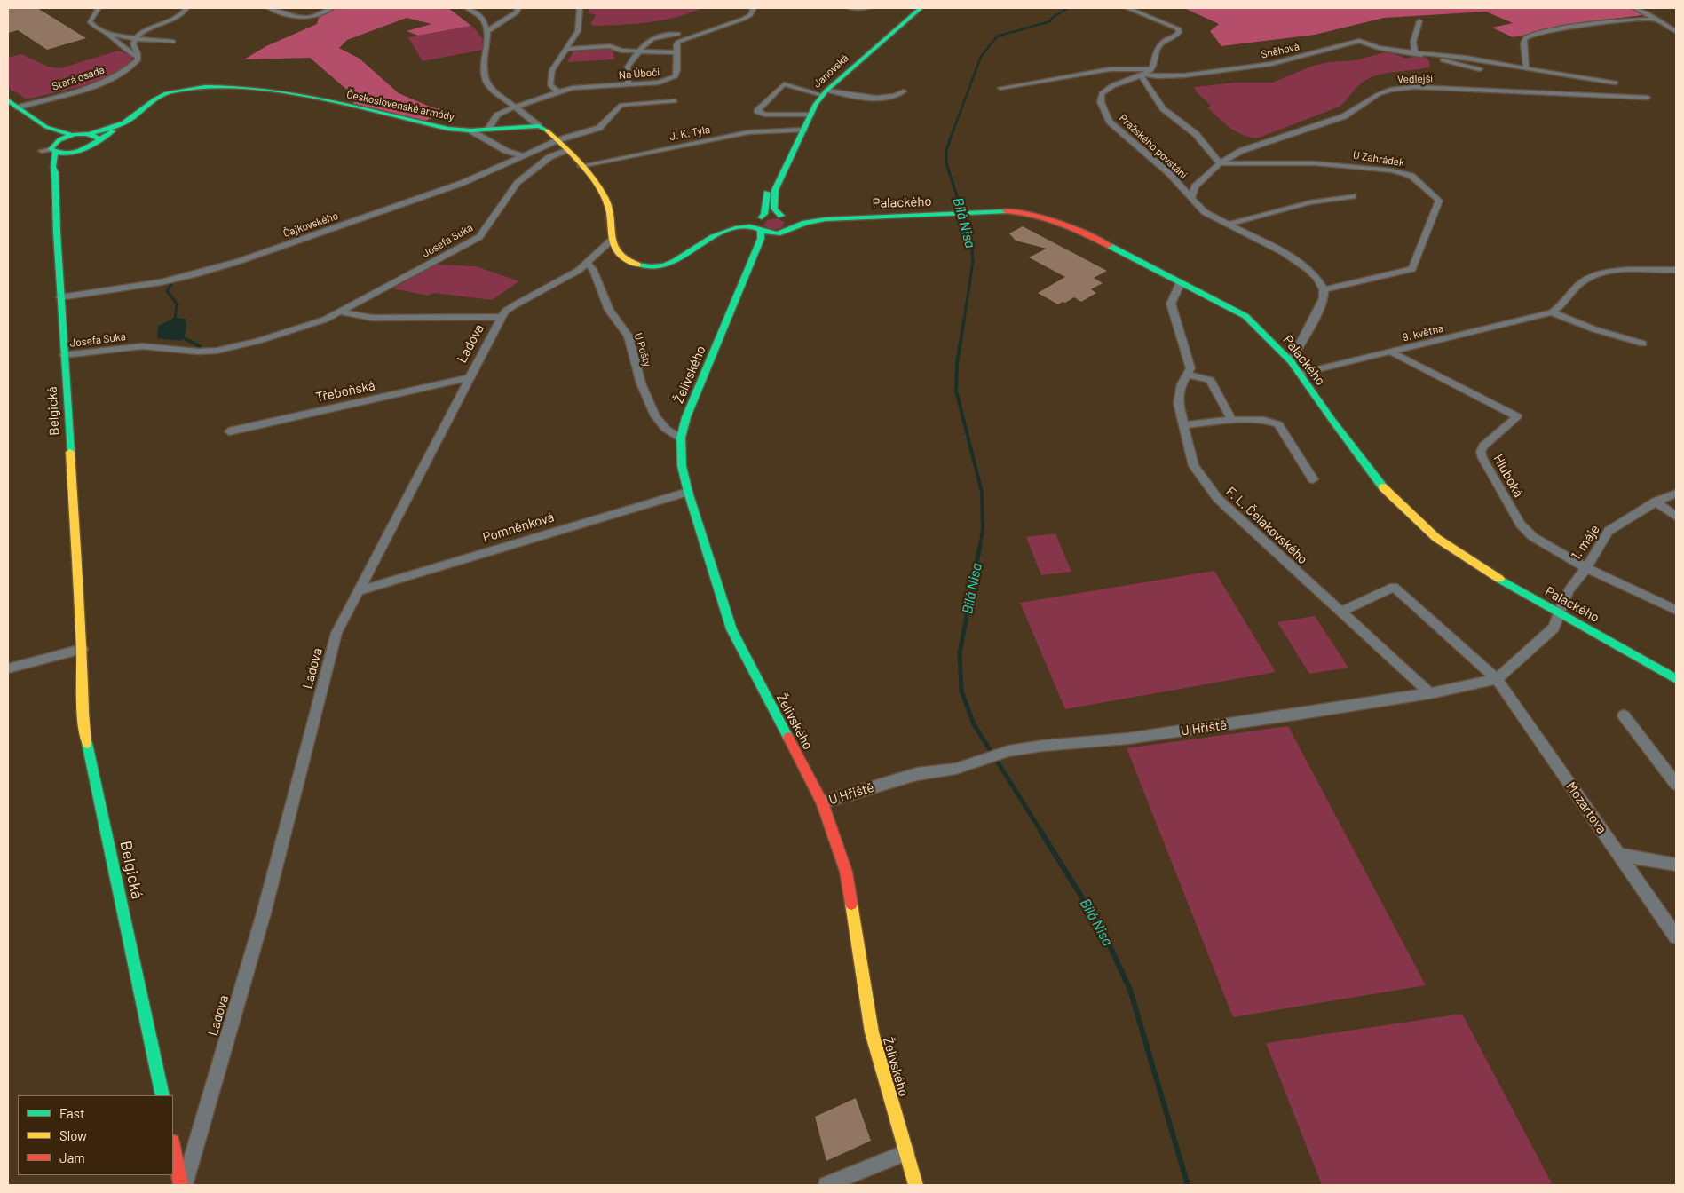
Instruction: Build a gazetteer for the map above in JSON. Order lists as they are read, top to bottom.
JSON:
{
  "streets": {
    "street": [
      "Sněhová",
      "Janovská",
      "Na Úbočí",
      "Stará osada",
      "Vedlejší",
      "Československé armády",
      "J. K. Tyla",
      "Pražského povstání",
      "U Zahrádek",
      "Palackého",
      "Čajkovského",
      "Josefa Suka",
      "9. května",
      "Ladova",
      "U Pošty",
      "Želivského",
      "Třeboňská",
      "Belgická",
      "Hluboká",
      "F. L. Čelakovského",
      "Pomněnková",
      "1. máje",
      "U Hřiště",
      "Mozartova"
    ]
  },
  "crossings": [
    ["Sněhová", "Pražského povstání"],
    ["Janovská", "J. K. Tyla"],
    ["Janovská", "Palackého"],
    ["Janovská", "Želivského"],
    ["Na Úbočí", "Československé armády"],
    ["Vedlejší", "Pražského povstání"],
    ["Vedlejší", "U Zahrádek"],
    ["Pražského povstání", "U Zahrádek"],
    ["Palackého", "9. května"],
    ["Palackého", "Želivského"],
    ["Palackého", "F. L. Čelakovského"],
    ["Palackého", "1. máje"],
    ["Čajkovského", "Belgická"],
    ["Josefa Suka", "Belgická"],
    ["9. května", "Hluboká"],
    ["Ladova", "U Pošty"],
    ["Ladova", "Třeboňská"],
    ["Ladova", "Pomněnková"],
    ["U Pošty", "Želivského"],
    ["Želivského", "Pomněnková"],
    ["Želivského", "U Hřiště"],
    ["Hluboká", "1. máje"],
    ["F. L. Čelakovského", "U Hřiště"],
    ["F. L. Čelakovského", "Mozartova"],
    ["U Hřiště", "Mozartova"]
  ],
  "water": ["Bílá Nisa"],
  "legend": ["Fast", "Slow", "Jam"]
}
